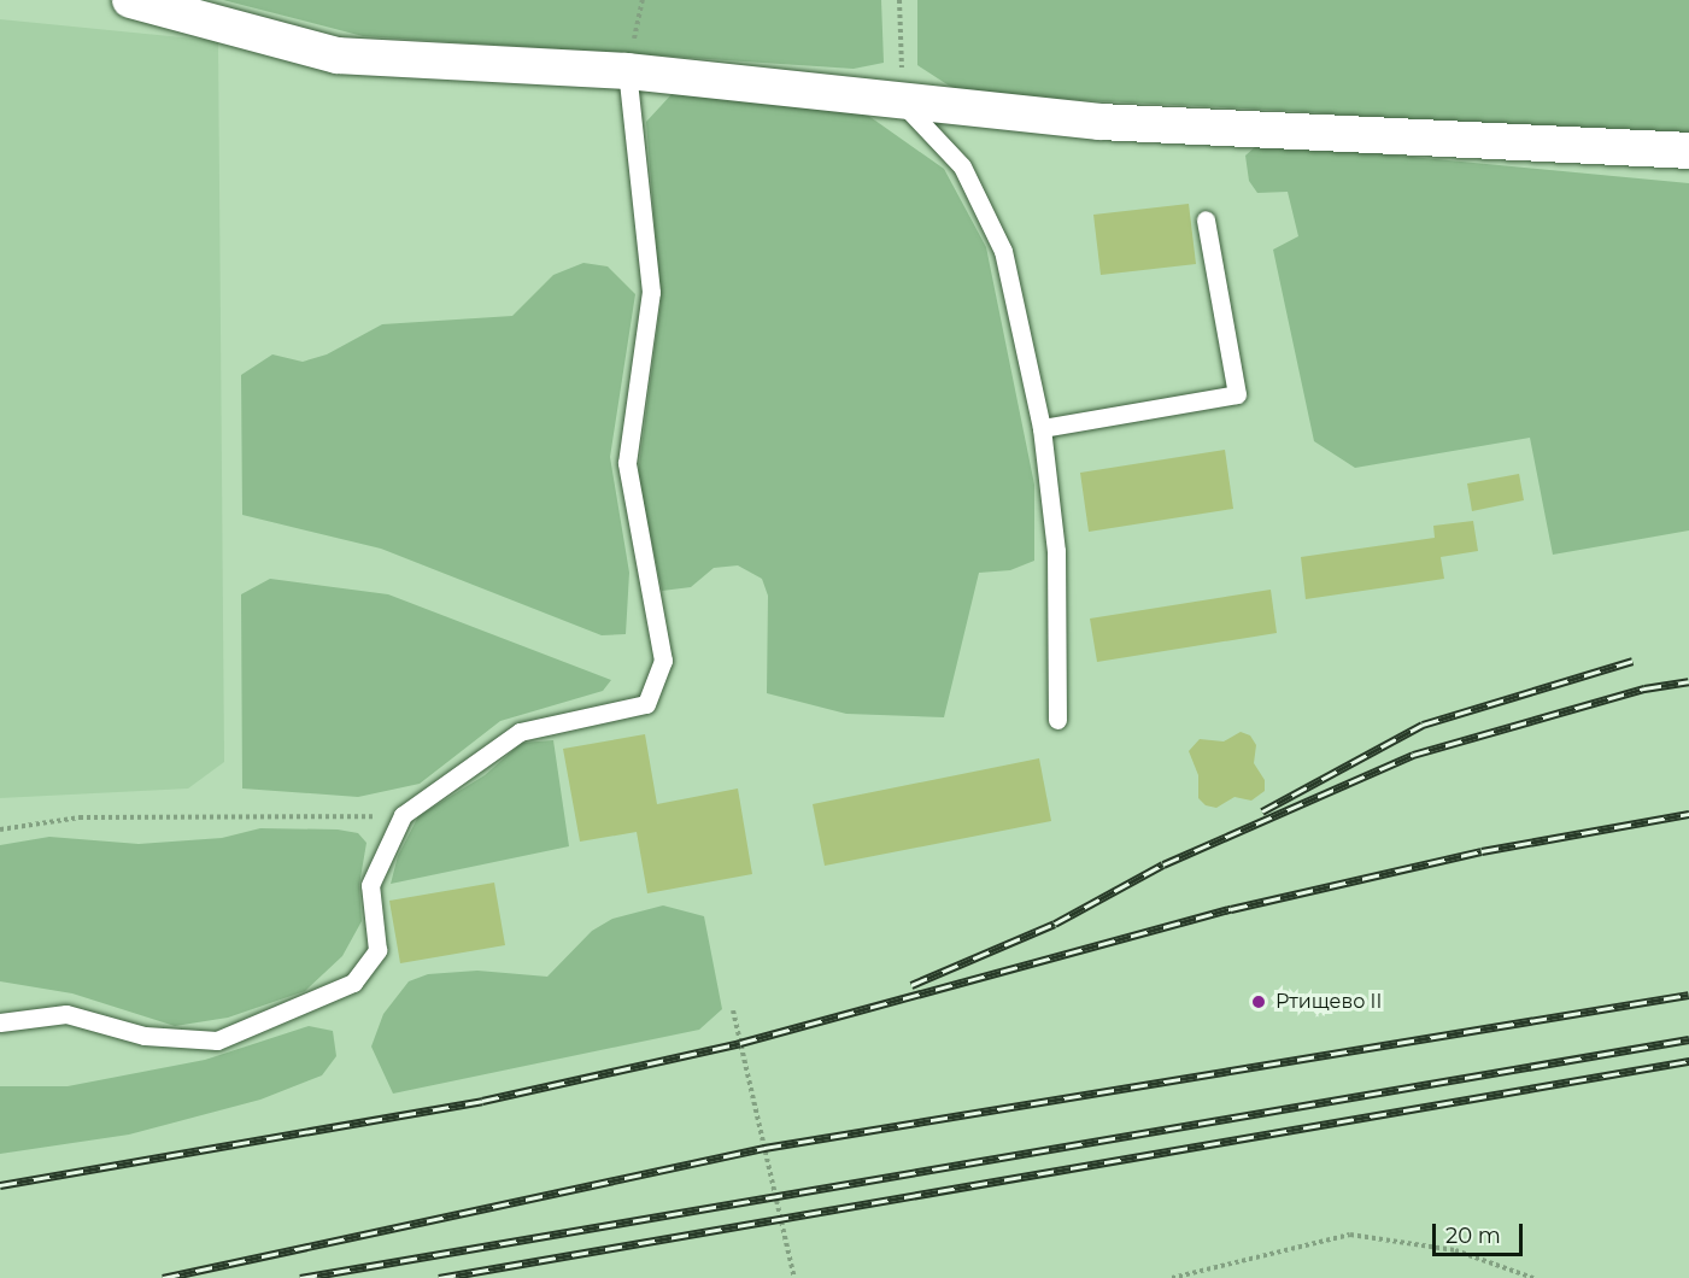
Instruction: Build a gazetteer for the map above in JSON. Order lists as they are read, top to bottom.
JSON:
{
  "places": ["Ртищево II"],
  "scale_bar": "20 m"
}
